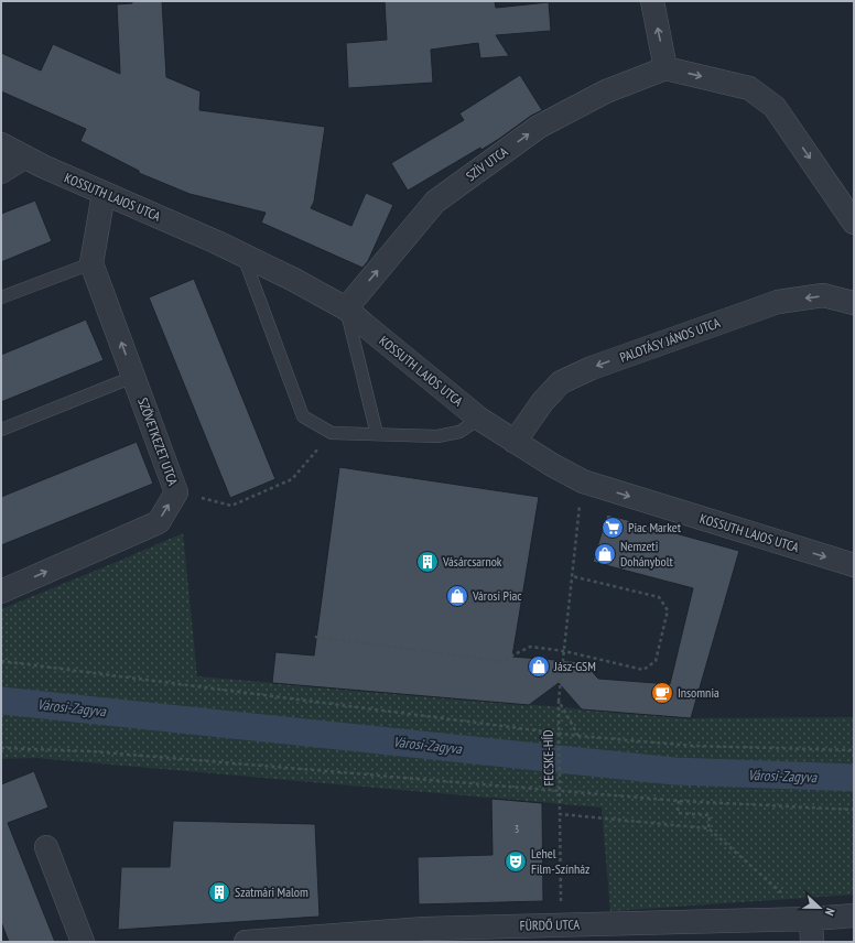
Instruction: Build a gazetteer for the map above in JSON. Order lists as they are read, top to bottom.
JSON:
{
  "streets": {
    "street": [
      "SZÍV UTCA",
      "KOSSUTH LAJOS UTCA",
      "PALOTÁSY JÁNOS UTCA",
      "SZÖVETKEZET UTCA",
      "FÜRDŐ UTCA"
    ],
    "path": ["FECSKE-HÍD"]
  },
  "crossings": [
    ["SZÍV UTCA", "KOSSUTH LAJOS UTCA"],
    ["KOSSUTH LAJOS UTCA", "PALOTÁSY JÁNOS UTCA"],
    ["KOSSUTH LAJOS UTCA", "FECSKE-HÍD"],
    ["FECSKE-HÍD", "FÜRDŐ UTCA"]
  ],
  "one_way": ["SZÍV UTCA", "PALOTÁSY JÁNOS UTCA"],
  "water": ["Városi-Zagyva"],
  "places": {
    "supermarket": ["Piac Market"],
    "shop": ["Nemzeti Dohánybolt", "Városi Piac", "Jász-GSM"],
    "building": ["Vásárcsarnok", "Szatmári Malom"],
    "cafe": ["Insomnia"],
    "theatre": ["Lehel Film-Színház"]
  },
  "house_numbers": ["3"],
  "north": "right"
}
